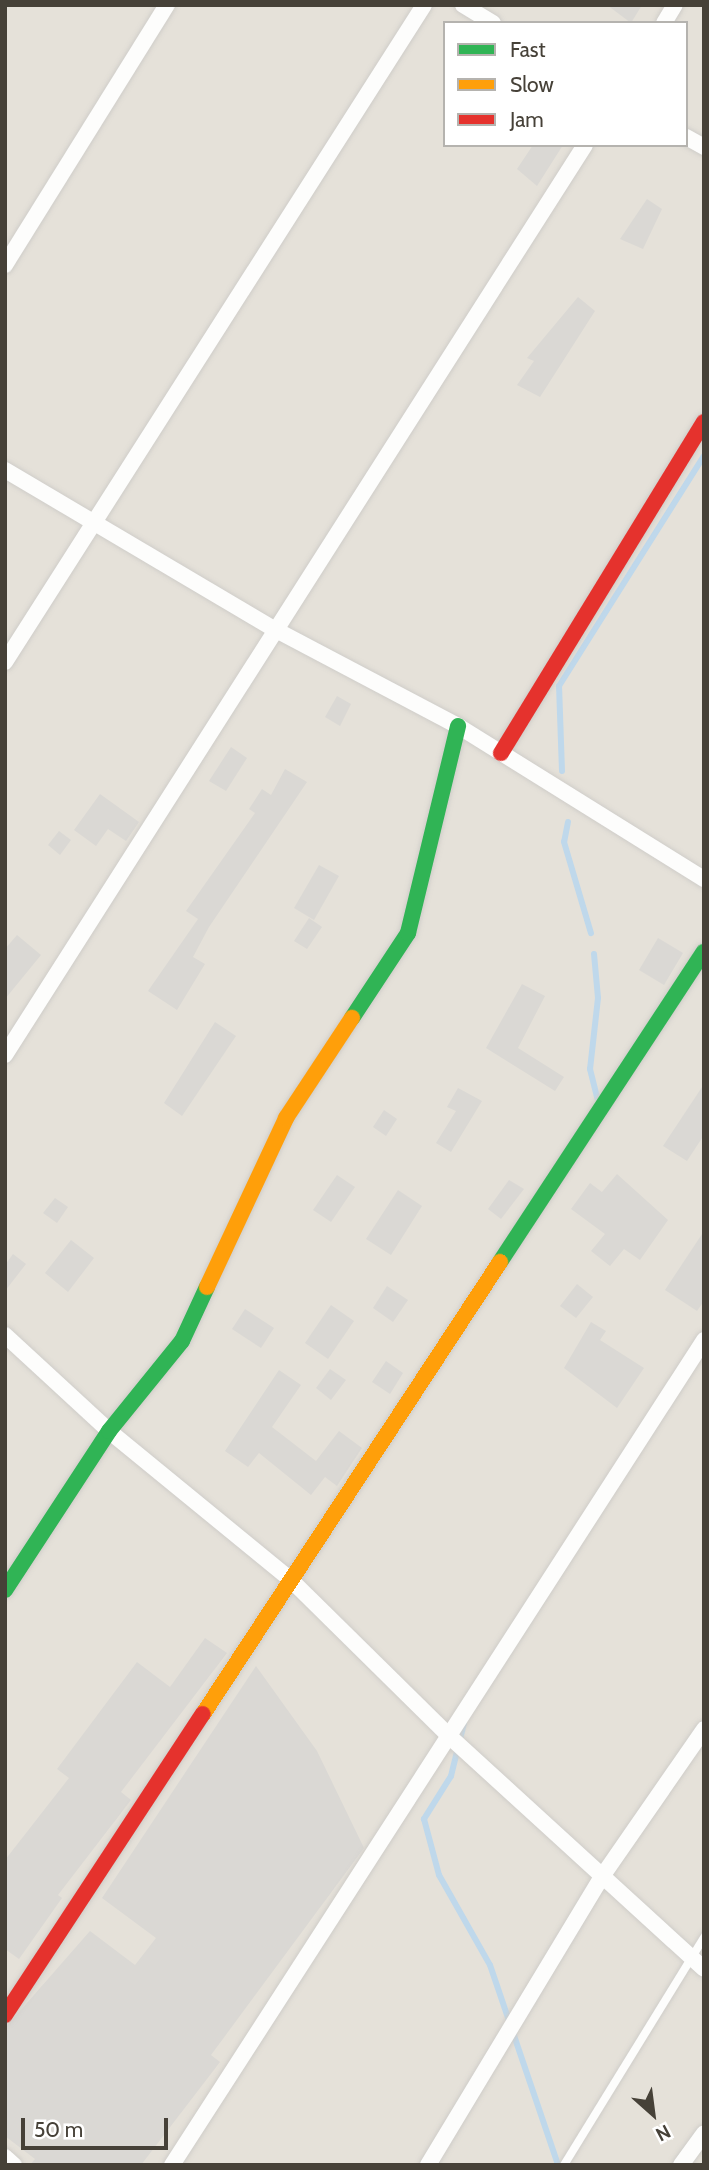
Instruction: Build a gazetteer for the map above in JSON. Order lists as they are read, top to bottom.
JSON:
{
  "legend": ["Fast", "Slow", "Jam"],
  "scale_bar": "50 m",
  "north": "bottom right"
}
